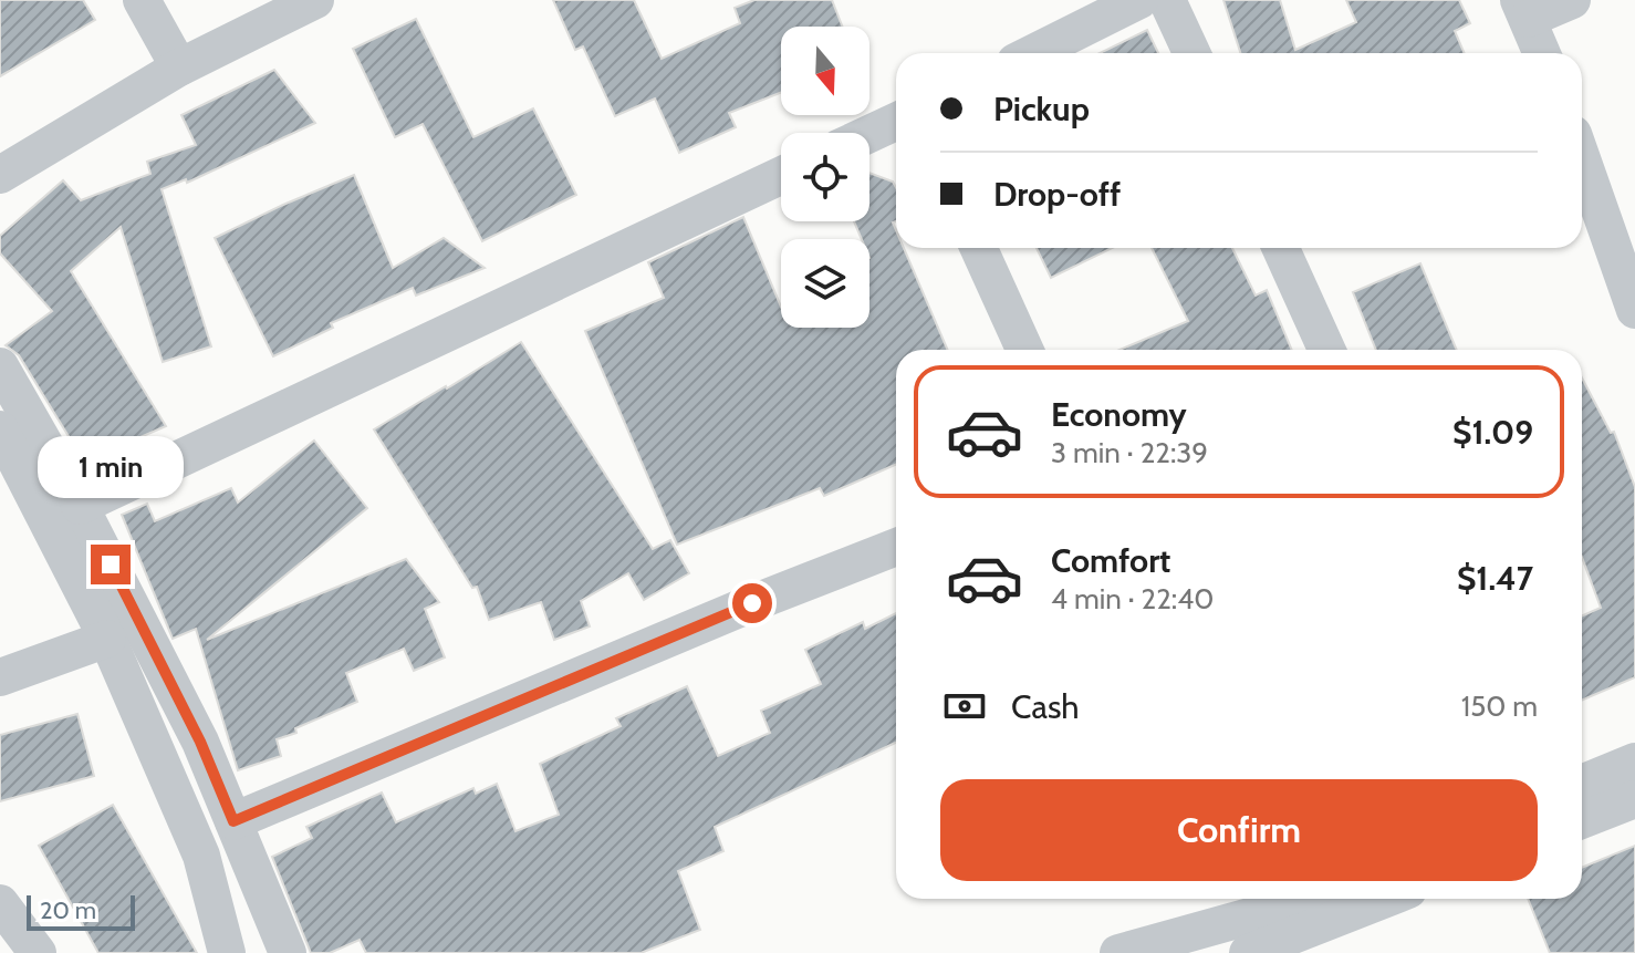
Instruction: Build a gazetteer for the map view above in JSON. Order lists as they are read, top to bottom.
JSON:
{
  "scale_bar": "20 m",
  "north": "bottom",
  "page": {
    "banner": ["Pickup", "Drop-off"],
    "list": [
      {
        "name": "Economy",
        "note": "3 min · 22:39",
        "value": "$1.09"
      },
      {
        "name": "Comfort",
        "note": "4 min · 22:40",
        "value": "$1.47"
      }
    ],
    "bubble": "1 min",
    "pay": ["Cash", "150 m"],
    "buttons": "Confirm",
    "scale": "20 m"
  }
}
